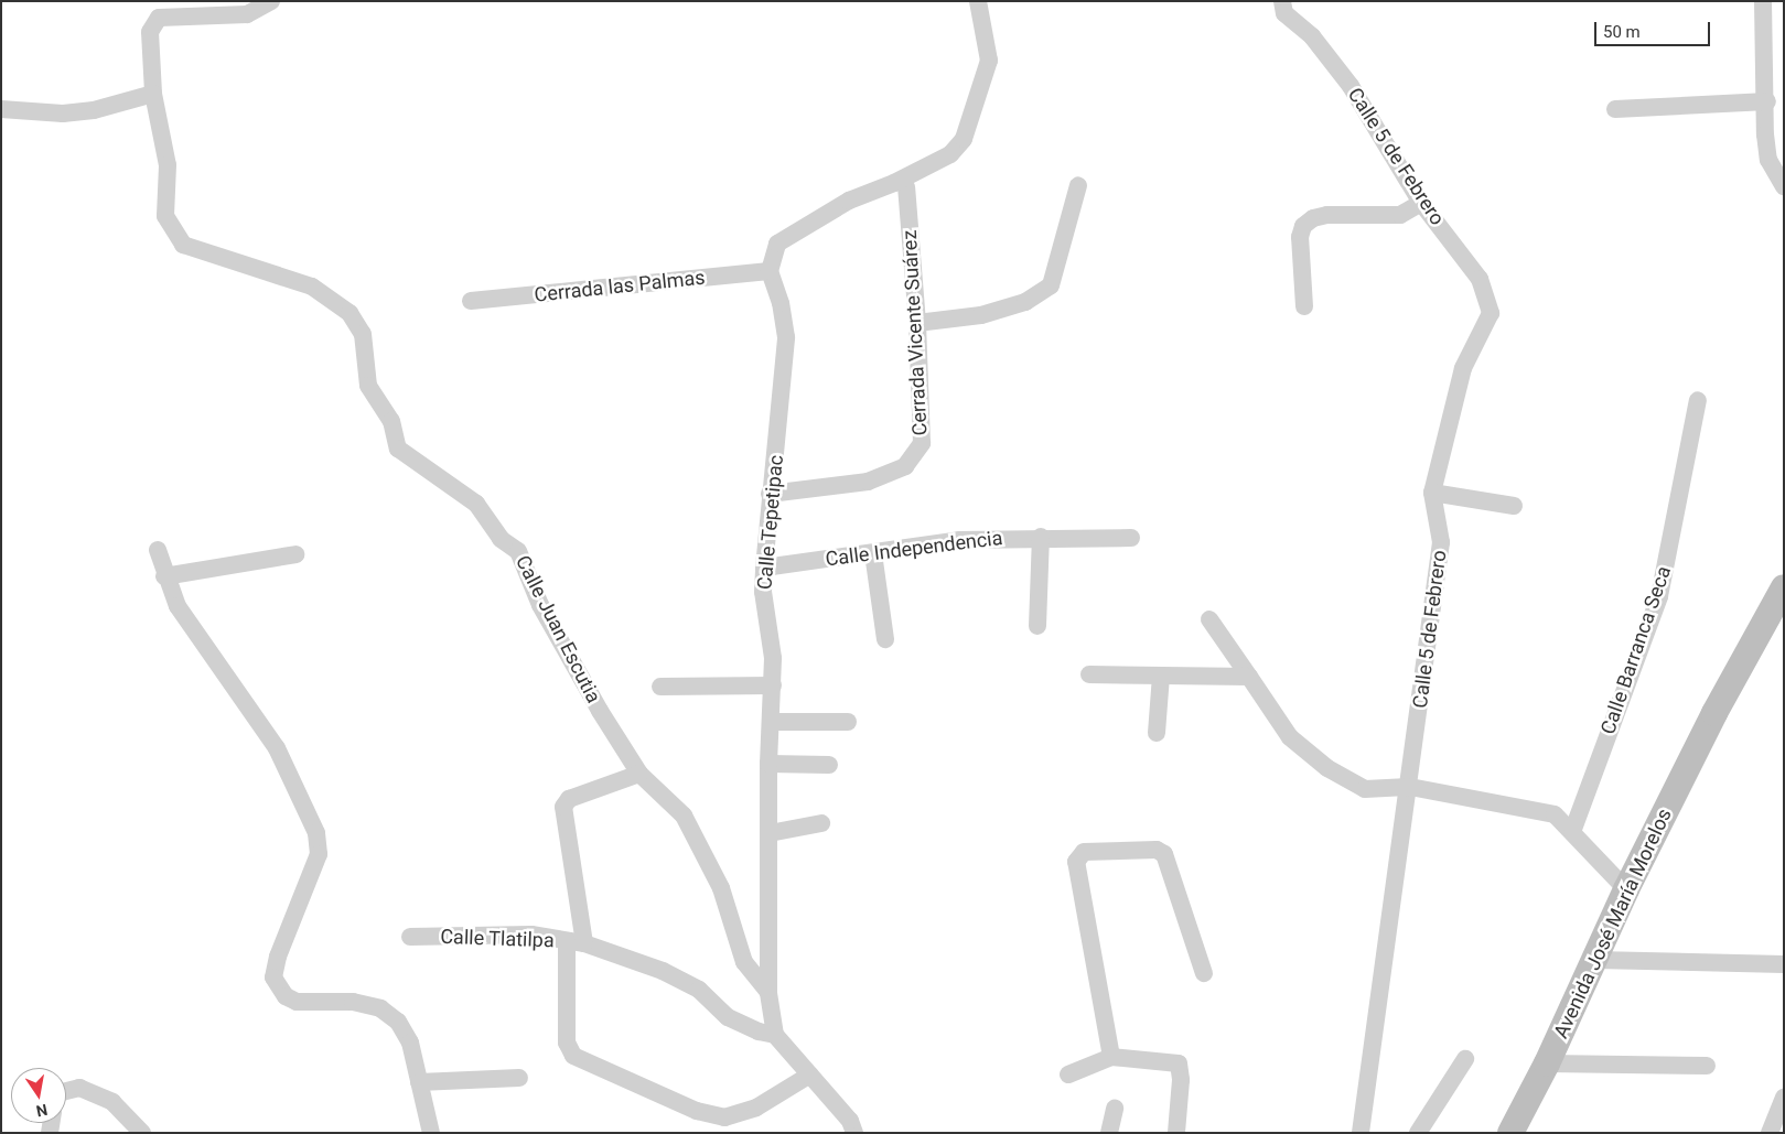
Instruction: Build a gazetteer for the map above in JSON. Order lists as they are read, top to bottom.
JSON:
{
  "streets": {
    "main road": ["Avenida José María Morelos"],
    "street": [
      "Calle 5 de Febrero",
      "Cerrada las Palmas",
      "Cerrada Vicente Suárez",
      "Calle Tepetipac",
      "Calle Independencia",
      "Calle Juan Escutia",
      "Calle Barranca Seca",
      "Calle Tlatilpa"
    ]
  },
  "crossings": [
    ["Cerrada las Palmas", "Calle Tepetipac"],
    ["Cerrada Vicente Suárez", "Calle Tepetipac"],
    ["Calle Tepetipac", "Calle Independencia"],
    ["Calle Tepetipac", "Calle Juan Escutia"],
    ["Calle Tepetipac", "Calle Tlatilpa"],
    ["Calle Juan Escutia", "Calle Tlatilpa"]
  ],
  "scale_bar": "50 m",
  "north": "bottom"
}
